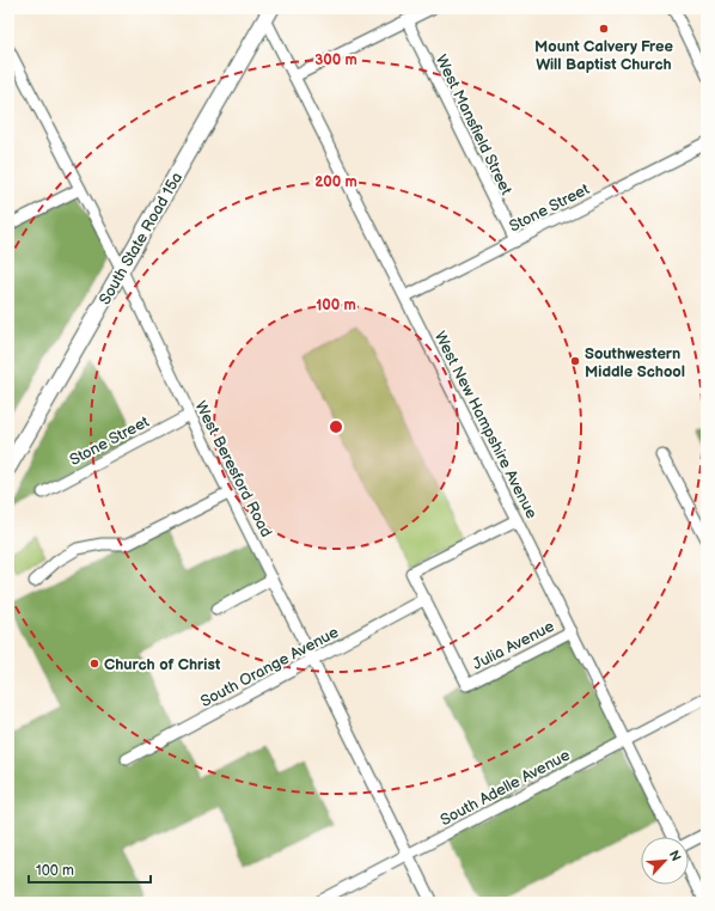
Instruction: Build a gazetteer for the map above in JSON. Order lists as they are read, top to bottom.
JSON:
{
  "streets": {
    "highway": ["South State Road 15a"],
    "street": [
      "West Mansfield Street",
      "Stone Street",
      "West New Hampshire Avenue",
      "West Beresford Road",
      "Julia Avenue",
      "South Orange Avenue",
      "South Adelle Avenue"
    ]
  },
  "crossings": [
    ["West Mansfield Street", "Stone Street"],
    ["Stone Street", "West New Hampshire Avenue"],
    ["Stone Street", "West Beresford Road"],
    ["South State Road 15a", "West New Hampshire Avenue"],
    ["South State Road 15a", "West Beresford Road"],
    ["West New Hampshire Avenue", "Julia Avenue"],
    ["West New Hampshire Avenue", "South Adelle Avenue"],
    ["West Beresford Road", "South Orange Avenue"],
    ["West Beresford Road", "South Adelle Avenue"],
    ["Julia Avenue", "South Orange Avenue"]
  ],
  "places": ["Mount Calvery Free Will Baptist Church", "Southwestern Middle School", "Church of Christ"],
  "scale_bar": "100 m",
  "north": "top right",
  "rings": ["300 m", "200 m", "100 m"]
}
